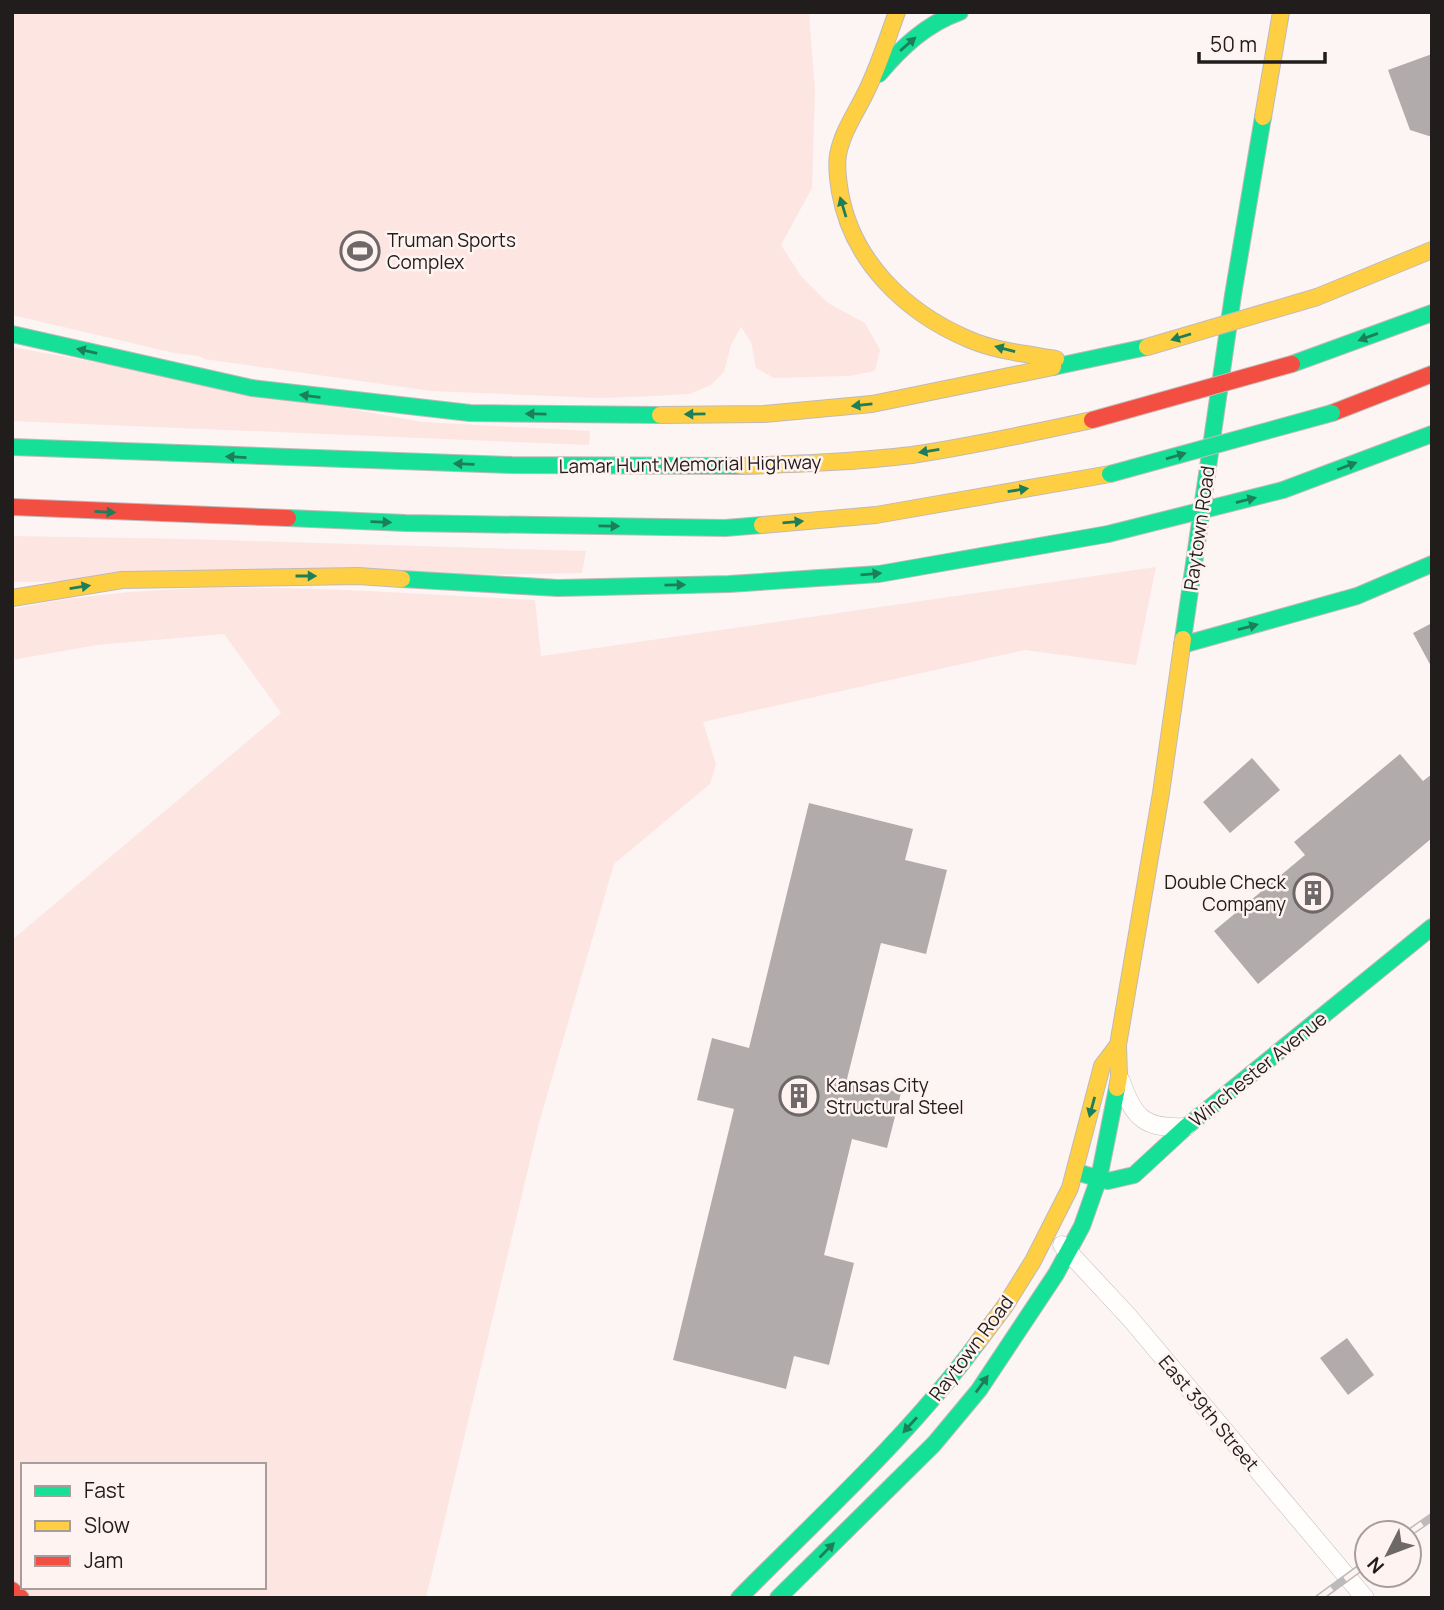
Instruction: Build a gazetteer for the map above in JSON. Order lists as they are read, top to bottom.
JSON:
{
  "streets": {
    "main road": ["Lamar Hunt Memorial Highway", "Raytown Road", "Winchester Avenue"],
    "street": ["East 39th Street"]
  },
  "crossings": [
    ["Raytown Road", "Winchester Avenue"],
    ["Raytown Road", "East 39th Street"]
  ],
  "places": {
    "sports": ["Truman Sports Complex"],
    "building": ["Double Check Company", "Kansas City Structural Steel"]
  },
  "legend": ["Fast", "Slow", "Jam"],
  "scale_bar": "50 m",
  "north": "bottom left"
}
